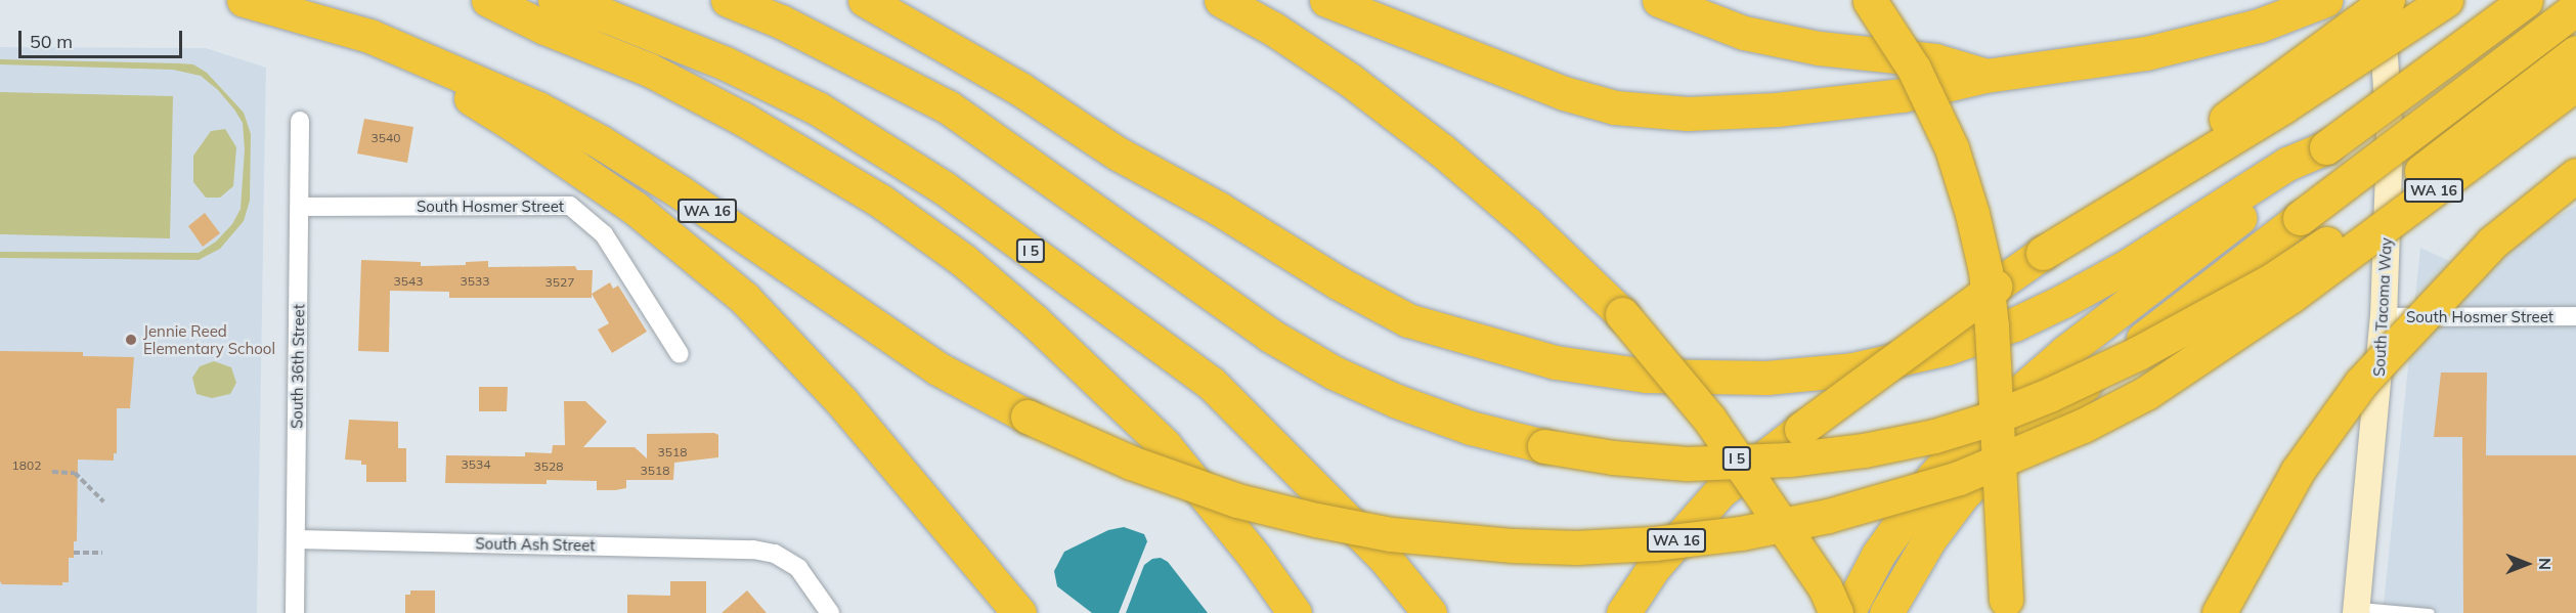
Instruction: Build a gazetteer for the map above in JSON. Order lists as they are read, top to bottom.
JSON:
{
  "streets": {
    "highway": ["WA 16", "I 5"],
    "main road": ["South Tacoma Way"],
    "street": ["South Hosmer Street", "South 36th Street", "South Ash Street"]
  },
  "crossings": [
    ["South Hosmer Street", "South Tacoma Way"],
    ["South Hosmer Street", "South 36th Street"],
    ["South 36th Street", "South Ash Street"]
  ],
  "places": ["Jennie Reed Elementary School"],
  "house_numbers": [
    "3540",
    "3543",
    "3533",
    "3527",
    "3518",
    "3534",
    "1802",
    "3528",
    "3518"
  ],
  "scale_bar": "50 m",
  "north": "right"
}
